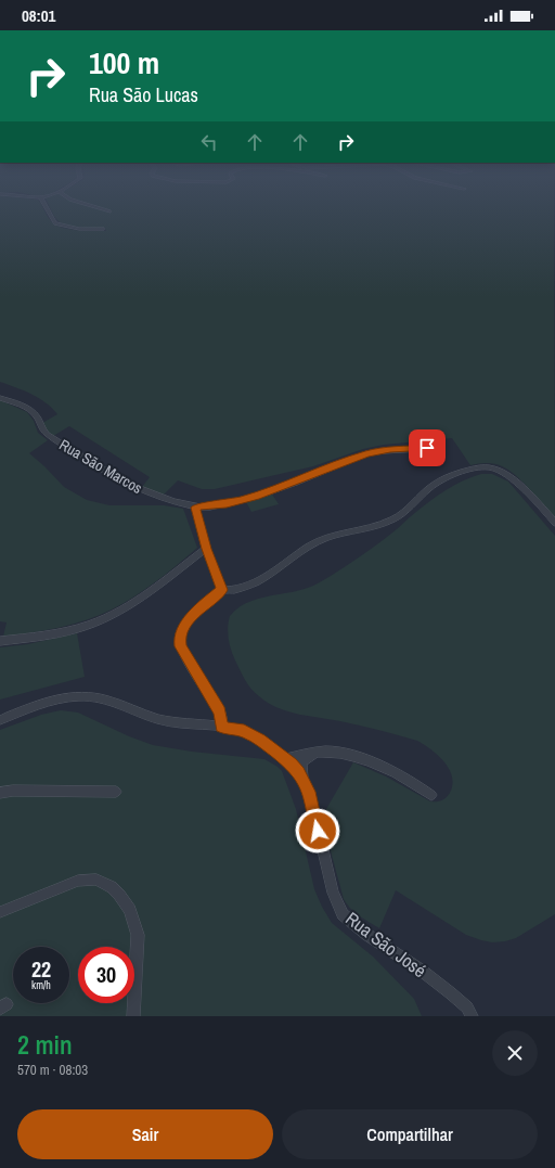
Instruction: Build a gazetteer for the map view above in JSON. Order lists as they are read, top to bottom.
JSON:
{
  "streets": {
    "street": ["Rua São Marcos", "Rua São José"]
  },
  "page": {
    "status": "08:01",
    "turn": ["100 m", "Rua São Lucas"],
    "speed": "22 km/h",
    "limit": "30",
    "heading": ["2 min", "570 m · 08:03"],
    "buttons": ["Sair", "Compartilhar"]
  }
}
